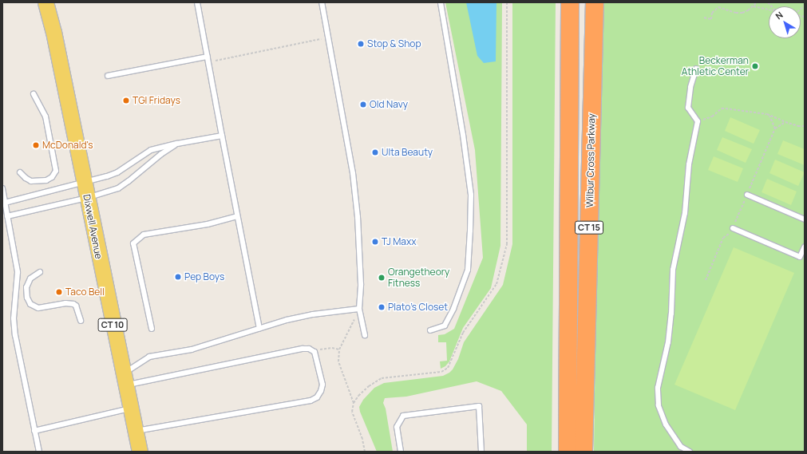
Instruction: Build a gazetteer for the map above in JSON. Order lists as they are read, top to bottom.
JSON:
{
  "streets": {
    "highway": ["Wilbur Cross Parkway", "CT 15"],
    "main road": ["Dixwell Avenue", "CT 10"]
  },
  "places": [
    "Stop & Shop",
    "Beckerman Athletic Center",
    "TGI Fridays",
    "Old Navy",
    "McDonald's",
    "Ulta Beauty",
    "TJ Maxx",
    "Pep Boys",
    "Orangetheory Fitness",
    "Taco Bell",
    "Plato's Closet"
  ],
  "north": "top left"
}
